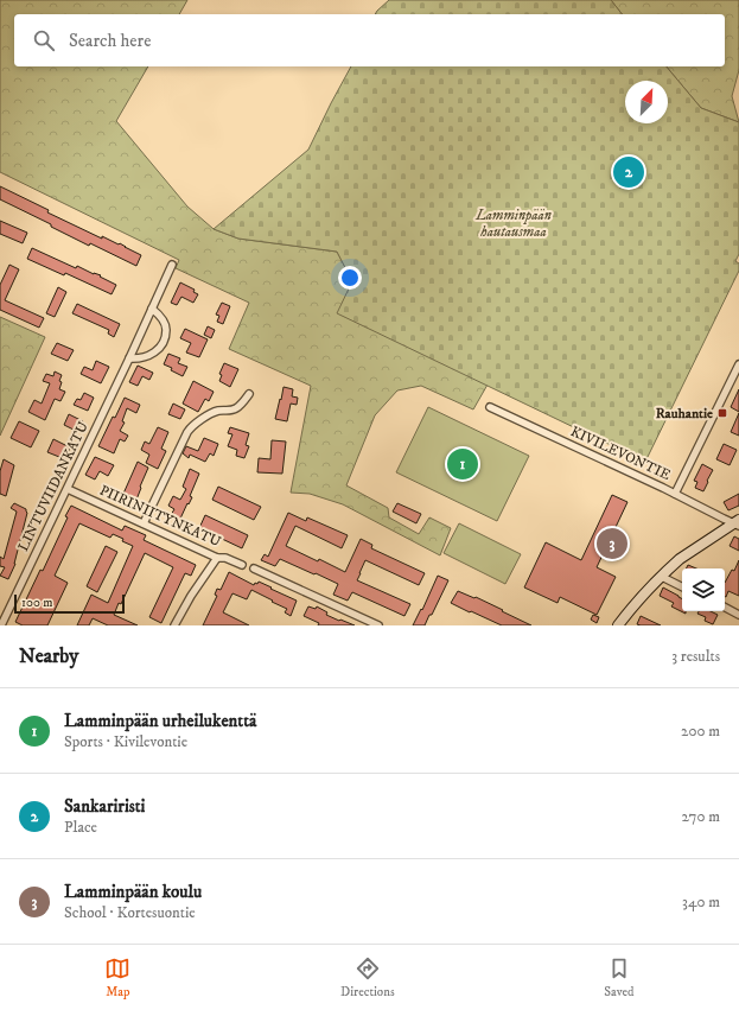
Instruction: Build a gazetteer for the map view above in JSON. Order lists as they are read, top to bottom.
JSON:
{
  "streets": {
    "street": ["KIVILEVONTIE", "LINTUVIIDANKATU", "PIIRINIITYNKATU"]
  },
  "crossings": [
    ["LINTUVIIDANKATU", "PIIRINIITYNKATU"]
  ],
  "parks": ["Lamminpään hautausmaa"],
  "places": {
    "transit": ["Rauhantie"]
  },
  "scale_bar": "100 m",
  "north": "top right",
  "page": {
    "search": "Search here",
    "pins": ["2", "1", "3"],
    "scale": "100 m",
    "heading": ["Nearby", "3 results"],
    "list": [
      {
        "mark": "1",
        "name": "Lamminpään urheilukenttä",
        "note": "Sports · Kivilevontie",
        "value": "200 m"
      },
      {
        "mark": "2",
        "name": "Sankariristi",
        "note": "Place",
        "value": "270 m"
      },
      {
        "mark": "3",
        "name": "Lamminpään koulu",
        "note": "School · Kortesuontie",
        "value": "340 m"
      }
    ],
    "nav": ["Map", "Directions", "Saved"]
  }
}
